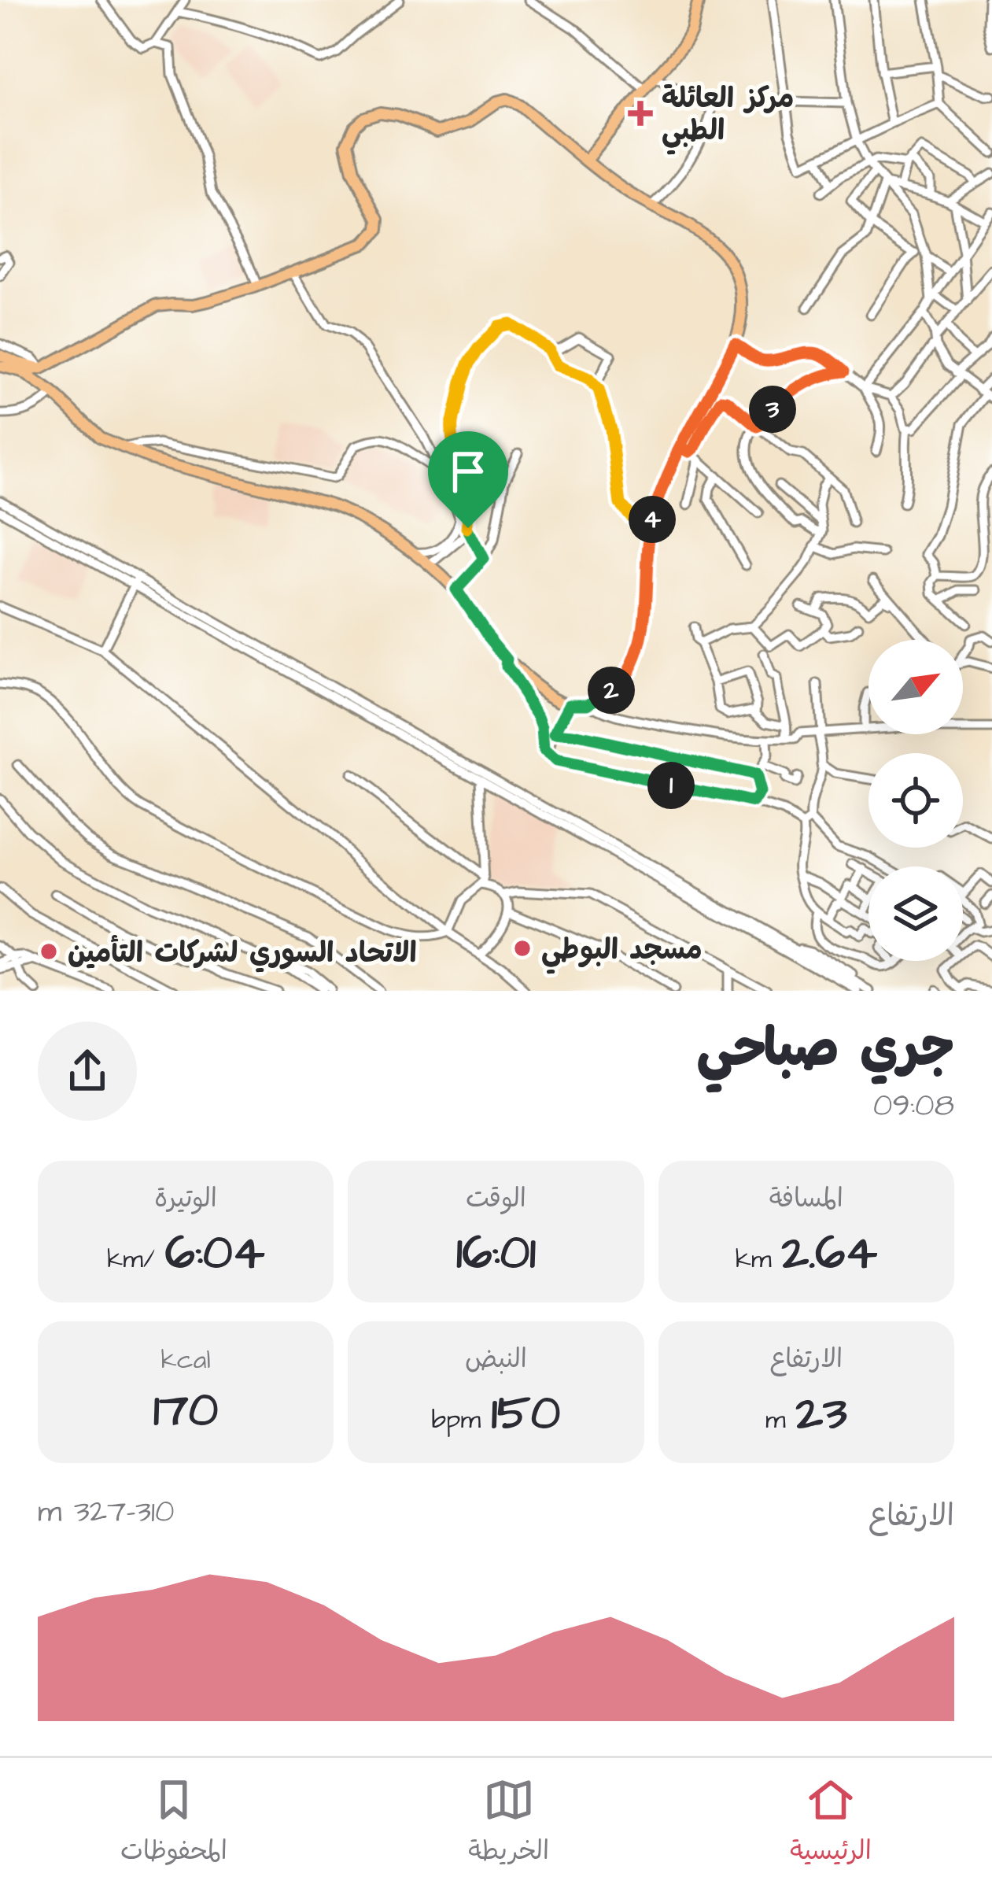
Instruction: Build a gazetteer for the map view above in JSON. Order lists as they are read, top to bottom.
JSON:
{
  "places": {
    "health": ["مركز العائلة الطبي"],
    "other": ["مسجد البوطي", "الاتحاد السوري لشركات التأمين"]
  },
  "north": "top right",
  "page": {
    "pins": [
      "3",
      "4",
      "2",
      "1"
    ],
    "heading": ["جري صباحي", "09:08"],
    "stats": [
      ["المسافة", "2.64 km"],
      ["الوقت", "16:01"],
      ["الوتيرة", "6:04 /km"],
      ["الارتفاع", "23 m"],
      ["النبض", "150 bpm"],
      ["kcal", "170"]
    ],
    "chart": ["الارتفاع", "310–327 m"],
    "tabs": ["الرئيسية", "الخريطة", "المحفوظات"]
  }
}
